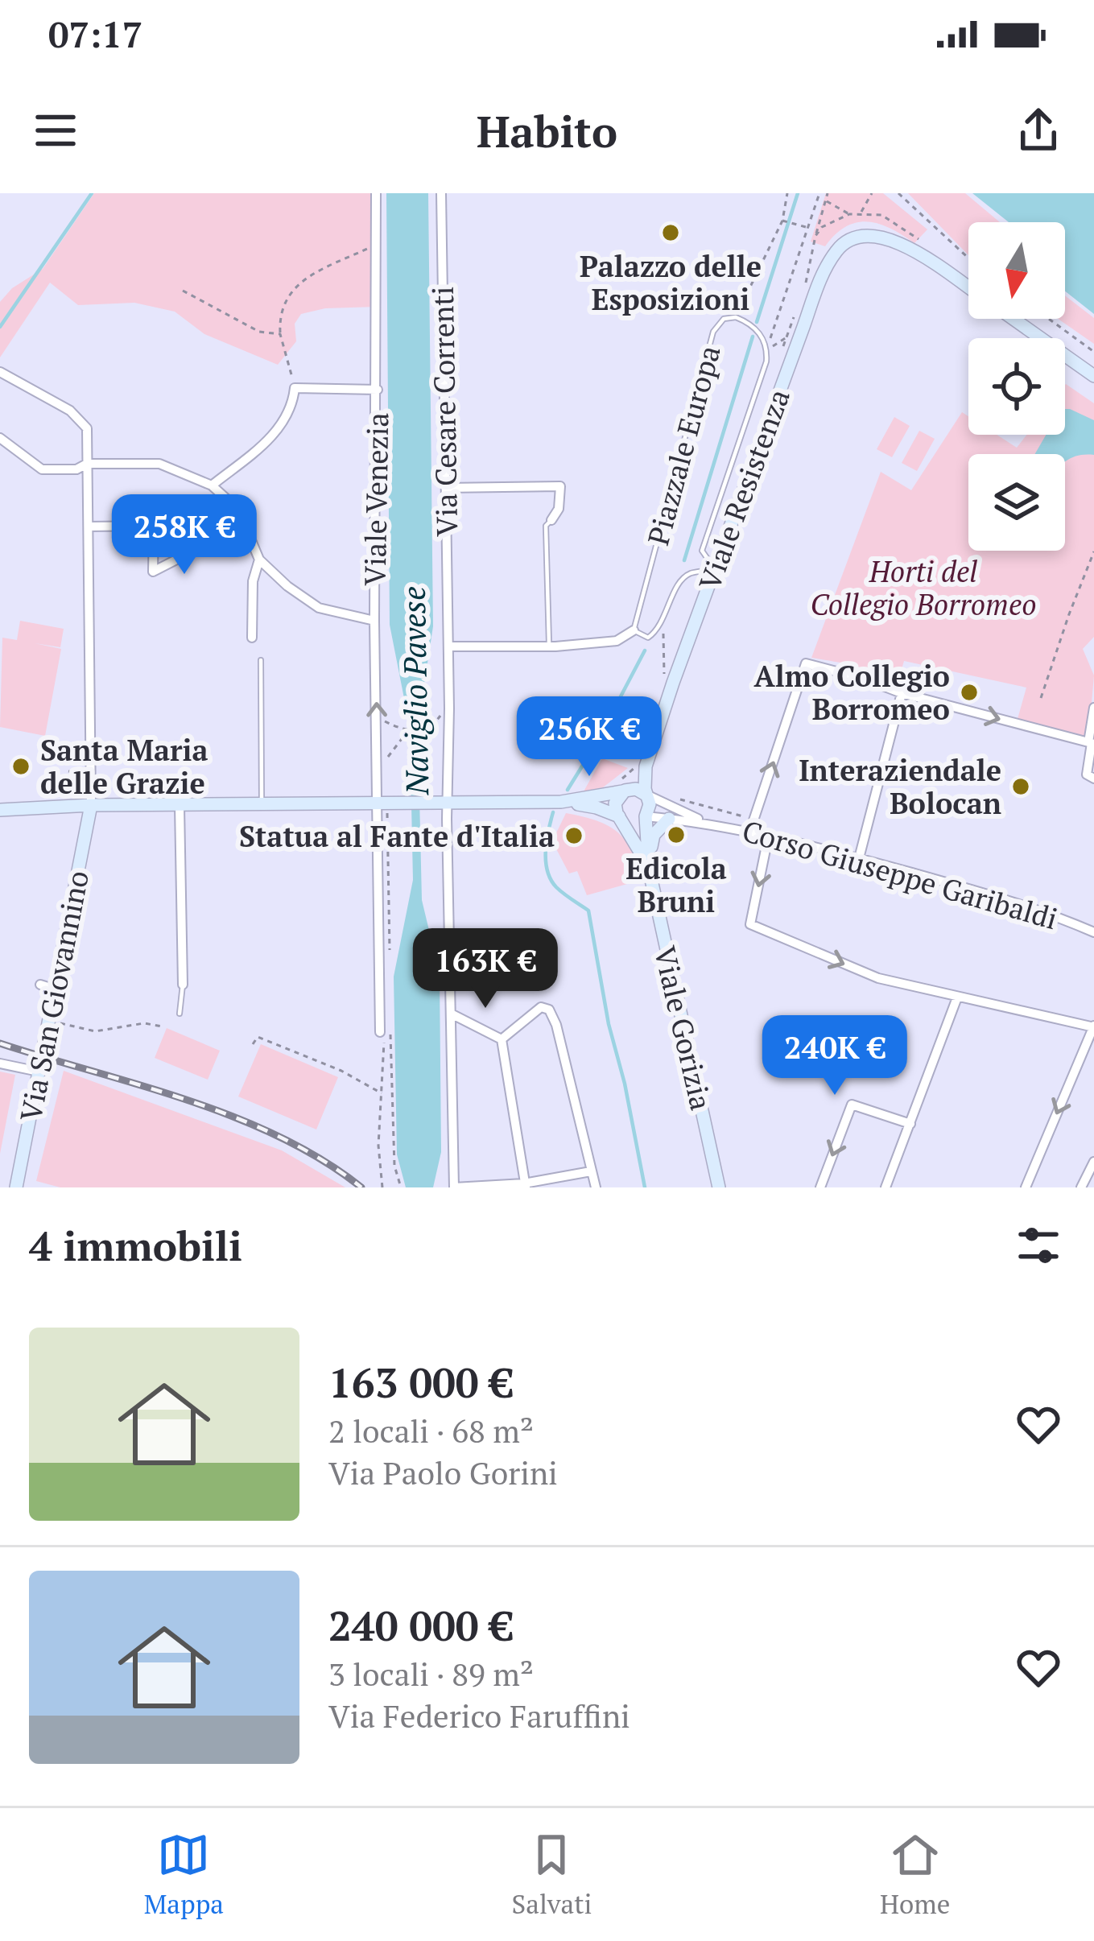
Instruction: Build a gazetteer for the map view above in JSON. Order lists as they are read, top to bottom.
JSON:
{
  "streets": {
    "main road": ["Viale Resistenza", "Via San Giovannino", "Viale Gorizia"],
    "street": ["Via Cesare Correnti", "Viale Venezia", "Corso Giuseppe Garibaldi"],
    "lane": ["Piazzale Europa"]
  },
  "crossings": [
    ["Piazzale Europa", "Viale Resistenza"],
    ["Viale Resistenza", "Corso Giuseppe Garibaldi"],
    ["Viale Resistenza", "Viale Gorizia"],
    ["Corso Giuseppe Garibaldi", "Viale Gorizia"]
  ],
  "water": ["Naviglio Pavese"],
  "parks": ["Horti del Collegio Borromeo"],
  "places": [
    "Palazzo delle Esposizioni",
    "Almo Collegio Borromeo",
    "Santa Maria delle Grazie",
    "Interaziendale Bolocan",
    "Edicola Bruni",
    "Statua al Fante d'Italia"
  ],
  "north": "bottom",
  "page": {
    "status": "07:17",
    "header": "Habito",
    "price": [
      "258K €",
      "256K €",
      "163K €",
      "240K €"
    ],
    "heading": "4 immobili",
    "list": [
      {
        "name": "163 000 €",
        "note": "2 locali · 68 m² · Via Paolo Gorini"
      },
      {
        "name": "240 000 €",
        "note": "3 locali · 89 m² · Via Federico Faruffini"
      }
    ],
    "tabs": ["Mappa", "Salvati", "Home"]
  }
}
